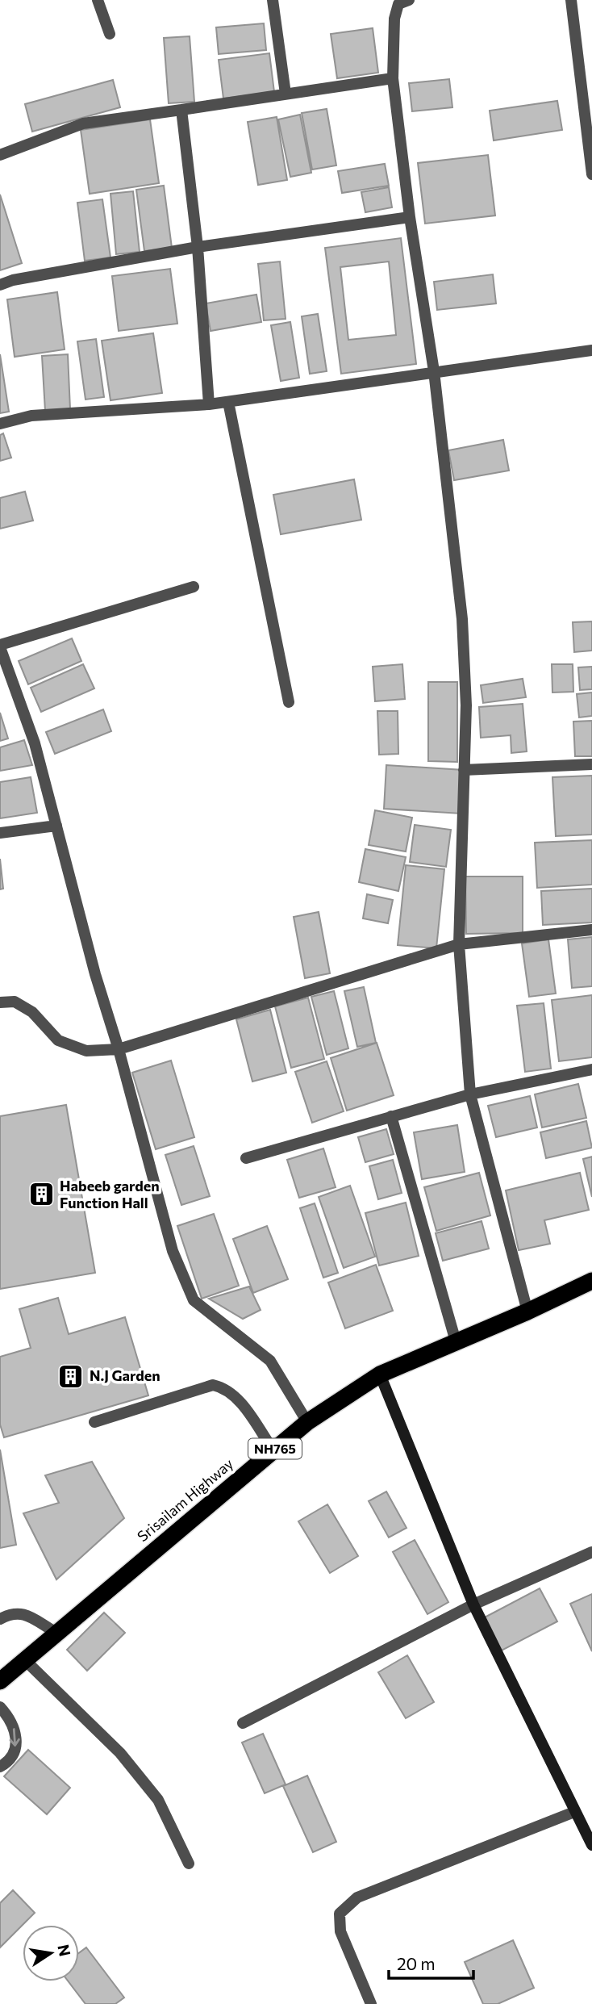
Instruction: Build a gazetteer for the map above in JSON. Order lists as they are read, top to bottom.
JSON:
{
  "streets": {
    "highway": ["NH765", "Srisailam Highway"]
  },
  "places": {
    "building": ["Habeeb garden Function Hall", "N.J Garden"]
  },
  "scale_bar": "20 m",
  "north": "right"
}
